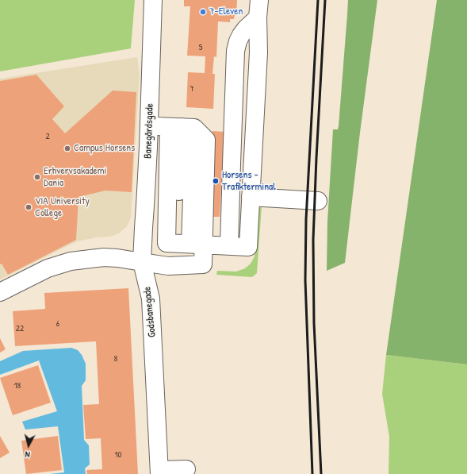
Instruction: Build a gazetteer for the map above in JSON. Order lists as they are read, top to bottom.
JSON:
{
  "streets": {
    "street": ["Banegårdsgade", "Godsbanegade"]
  },
  "crossings": [
    ["Banegårdsgade", "Godsbanegade"]
  ],
  "places": [
    "7-Eleven",
    "Campus Horsens",
    "Erhvervsakademi Dania",
    "Horsens - Trafikterminal",
    "VIA University College"
  ],
  "house_numbers": [
    "5",
    "7",
    "2",
    "6",
    "22",
    "8",
    "18",
    "10"
  ],
  "north": "bottom"
}
